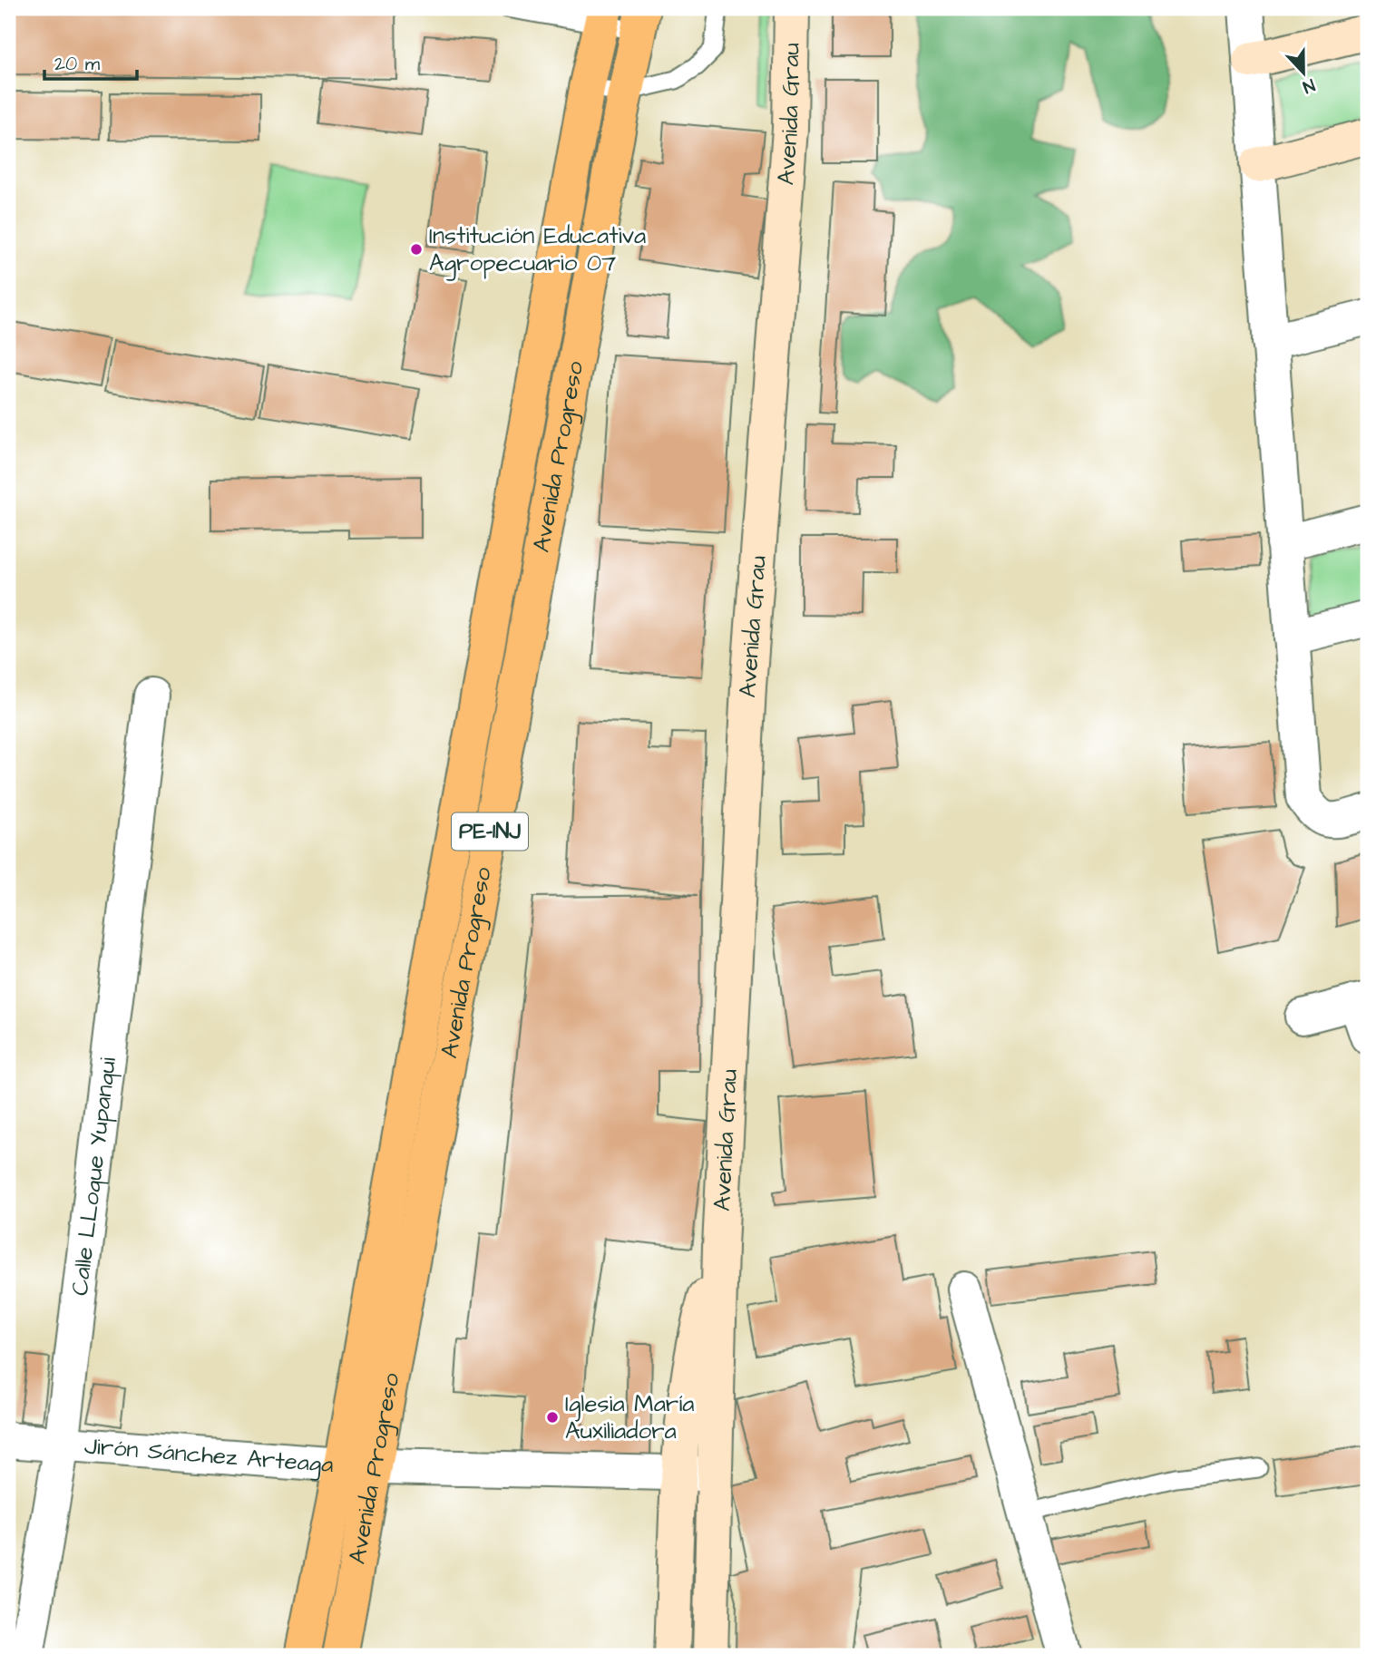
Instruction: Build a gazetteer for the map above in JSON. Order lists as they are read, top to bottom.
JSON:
{
  "streets": {
    "main road": ["Avenida Progreso", "PE-1NJ"],
    "street": ["Avenida Grau", "Calle LLoque Yupanqui", "Jirón Sánchez Arteaga"]
  },
  "crossings": [
    ["Avenida Grau", "Jirón Sánchez Arteaga"],
    ["Avenida Progreso", "Jirón Sánchez Arteaga"],
    ["Calle LLoque Yupanqui", "Jirón Sánchez Arteaga"]
  ],
  "places": ["Institución Educativa Agropecuario 07", "Iglesia María Auxiliadora"],
  "scale_bar": "20 m",
  "north": "bottom"
}
